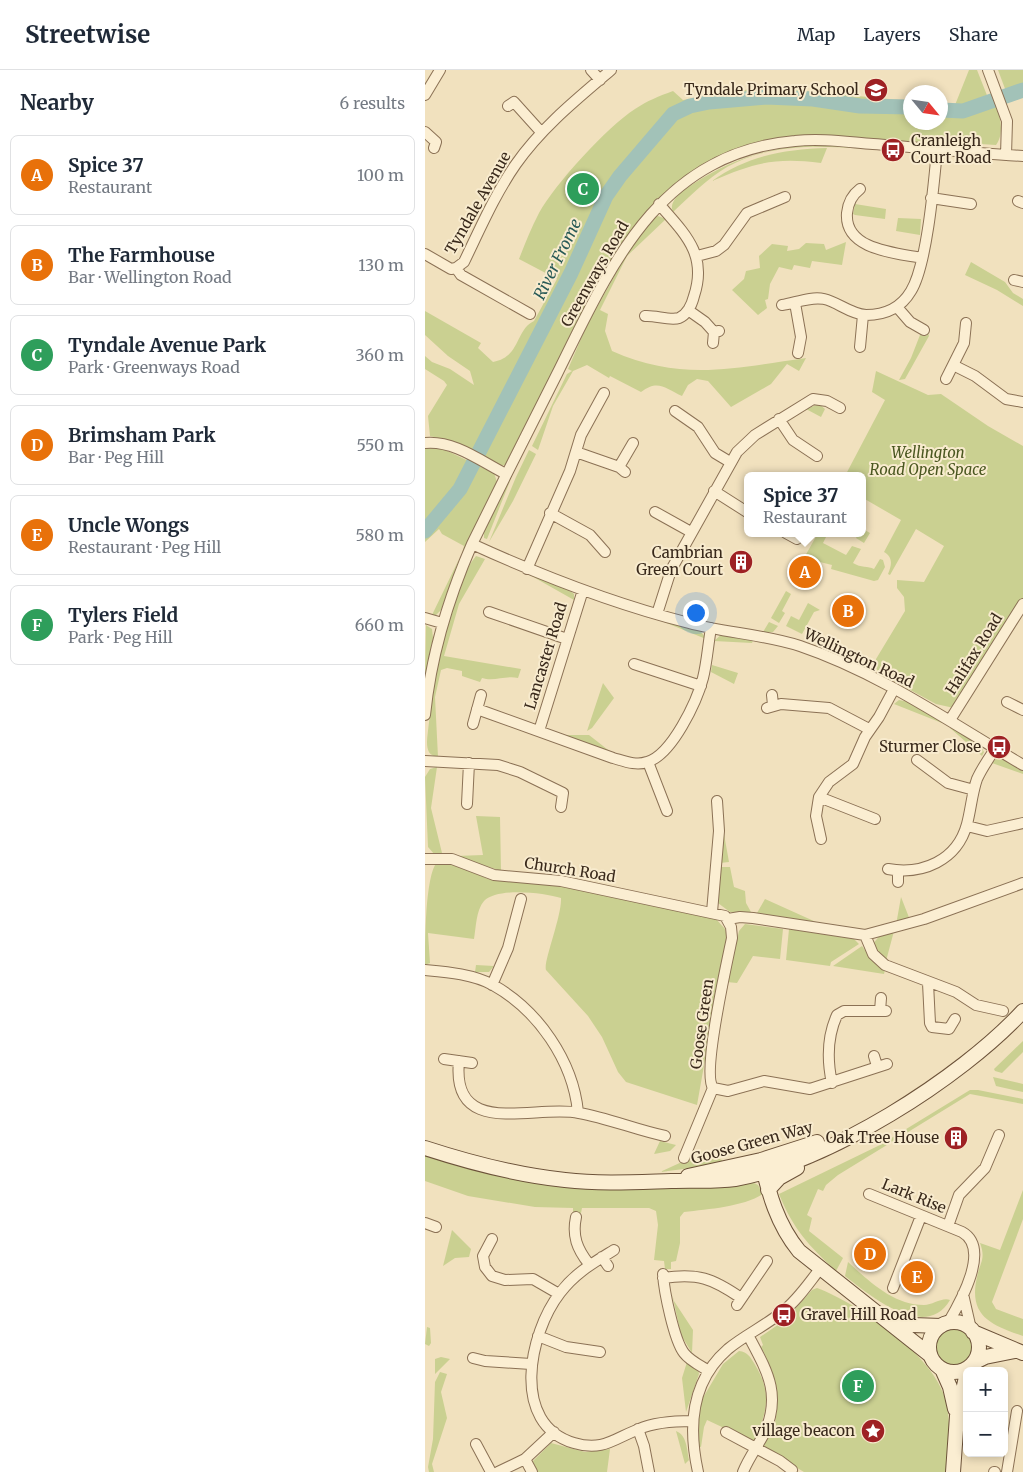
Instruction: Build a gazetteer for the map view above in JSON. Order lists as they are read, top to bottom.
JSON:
{
  "streets": {
    "main road": ["Goose Green Way"],
    "street": [
      "Tyndale Avenue",
      "Greenways Road",
      "Halifax Road",
      "Lancaster Road",
      "Wellington Road",
      "Church Road",
      "Goose Green",
      "Lark Rise"
    ]
  },
  "crossings": [
    ["Greenways Road", "Wellington Road"],
    ["Halifax Road", "Wellington Road"],
    ["Lancaster Road", "Wellington Road"]
  ],
  "water": ["River Frome"],
  "parks": ["Wellington Road Open Space"],
  "places": {
    "school or university": ["Tyndale Primary School"],
    "bus stop": ["Cranleigh Court Road", "Sturmer Close", "Gravel Hill Road"],
    "building": ["Cambrian Green Court", "Oak Tree House"],
    "place": ["village beacon"]
  },
  "north": "bottom right",
  "page": {
    "header": "Streetwise",
    "nav": ["Map", "Layers", "Share"],
    "heading": ["Nearby", "6 results"],
    "list": [
      {
        "mark": "A",
        "name": "Spice 37",
        "note": "Restaurant",
        "value": "100 m"
      },
      {
        "mark": "B",
        "name": "The Farmhouse",
        "note": "Bar · Wellington Road",
        "value": "130 m"
      },
      {
        "mark": "C",
        "name": "Tyndale Avenue Park",
        "note": "Park · Greenways Road",
        "value": "360 m"
      },
      {
        "mark": "D",
        "name": "Brimsham Park",
        "note": "Bar · Peg Hill",
        "value": "550 m"
      },
      {
        "mark": "E",
        "name": "Uncle Wongs",
        "note": "Restaurant · Peg Hill",
        "value": "580 m"
      },
      {
        "mark": "F",
        "name": "Tylers Field",
        "note": "Park · Peg Hill",
        "value": "660 m"
      }
    ],
    "pins": [
      "C",
      "A",
      "B",
      "D",
      "E",
      "F"
    ],
    "popup": ["Spice 37", "Restaurant"],
    "map_buttons": ["+", "−"]
  }
}
